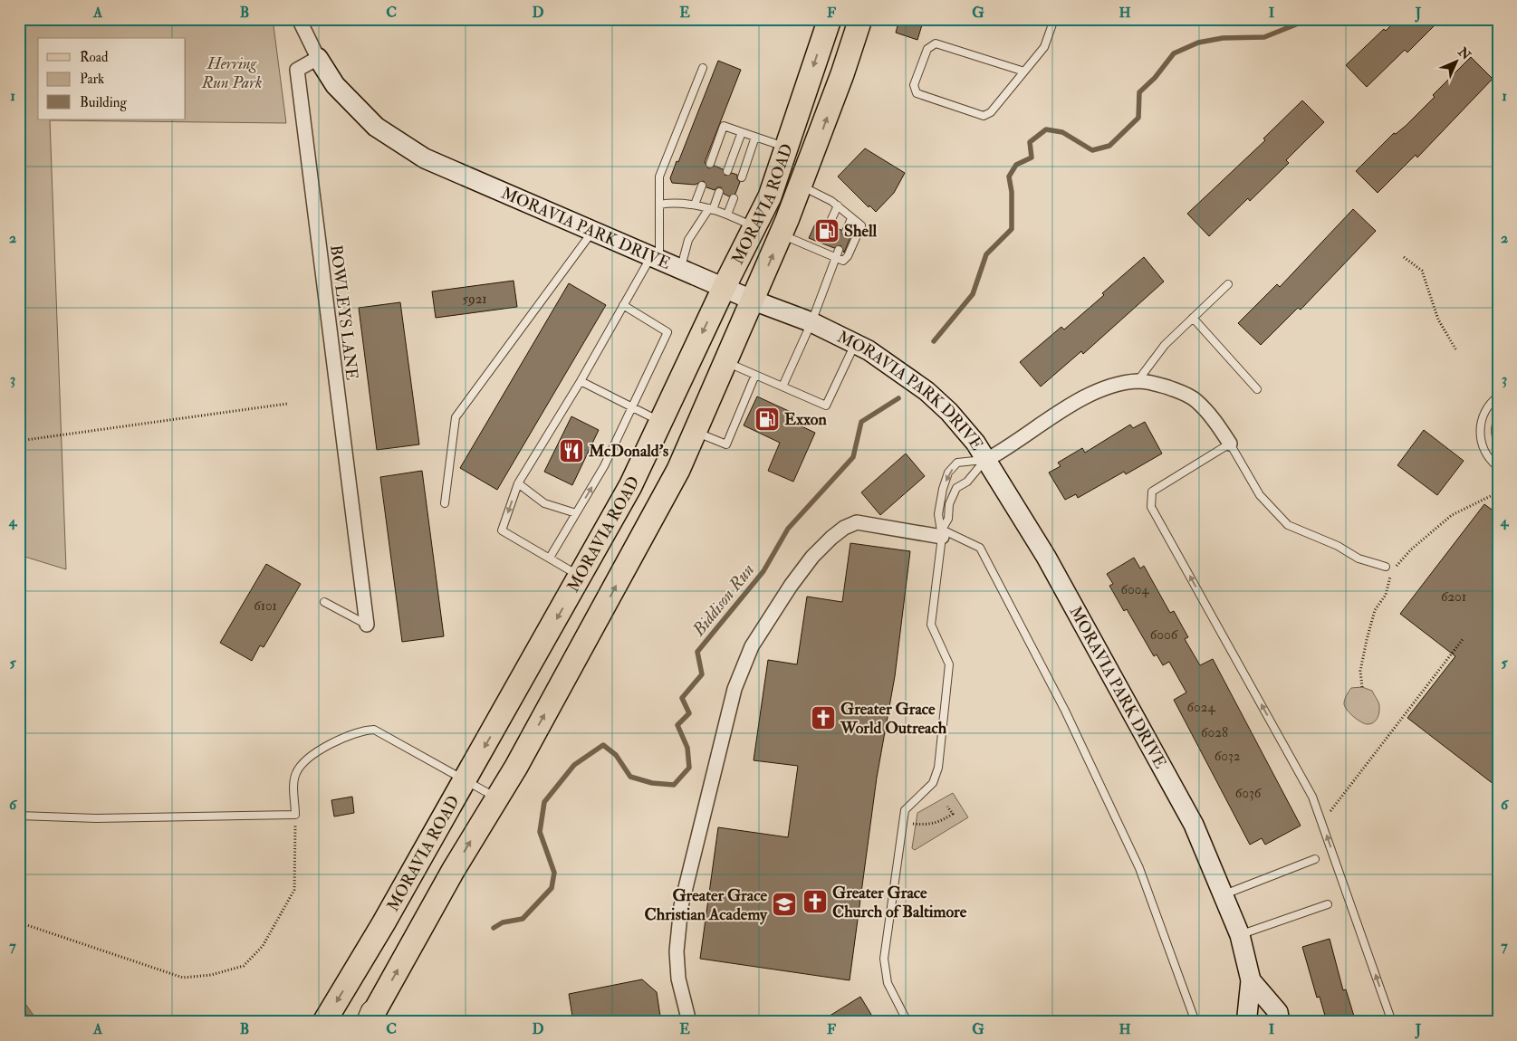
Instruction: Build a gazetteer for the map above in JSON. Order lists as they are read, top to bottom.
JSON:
{
  "streets": {
    "main road": ["MORAVIA ROAD", "MORAVIA PARK DRIVE"],
    "street": ["BOWLEYS LANE"]
  },
  "crossings": [
    ["MORAVIA ROAD", "MORAVIA PARK DRIVE"],
    ["MORAVIA PARK DRIVE", "BOWLEYS LANE"]
  ],
  "water": ["Biddison Run"],
  "parks": ["Herring Run Park"],
  "places": {
    "fuel station": ["Shell", "Exxon"],
    "restaurant": ["McDonald's"],
    "church": ["Greater Grace World Outreach", "Greater Grace Church of Baltimore"],
    "school or university": ["Greater Grace Christian Academy"]
  },
  "house_numbers": [
    "5921",
    "6004",
    "6201",
    "6101",
    "6006",
    "6024",
    "6028",
    "6032",
    "6036"
  ],
  "legend": ["Road", "Park", "Building"],
  "north": "top right",
  "grid": {
    "columns": [
      "A",
      "B",
      "C",
      "D",
      "E",
      "F",
      "G",
      "H",
      "I",
      "J"
    ],
    "rows": [
      "1",
      "2",
      "3",
      "4",
      "5",
      "6",
      "7"
    ]
  }
}
